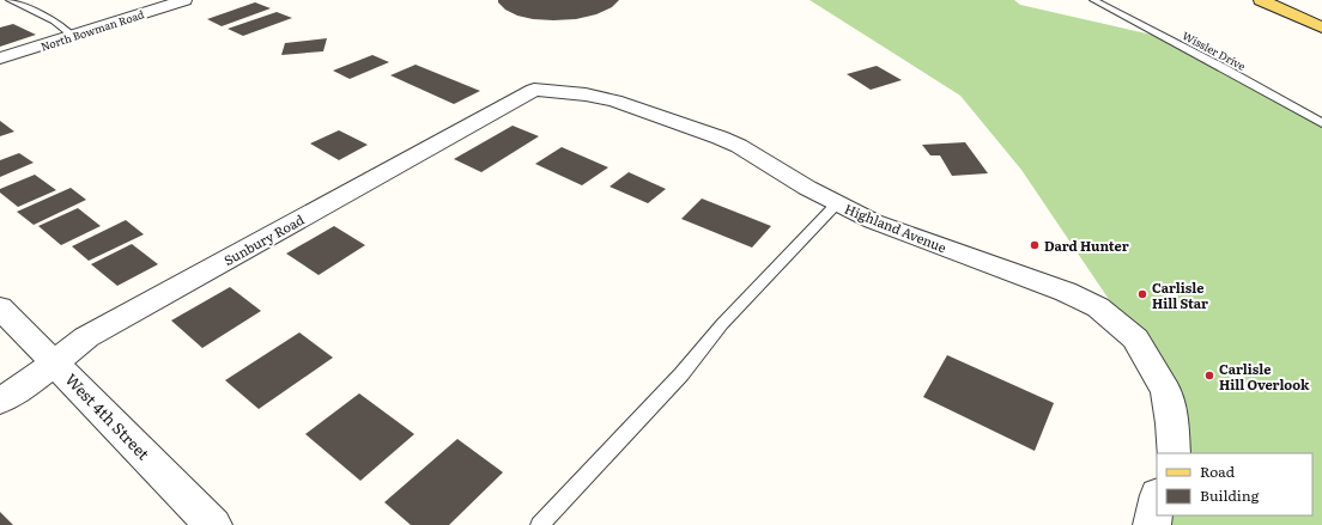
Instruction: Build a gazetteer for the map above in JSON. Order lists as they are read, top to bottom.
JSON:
{
  "streets": {
    "street": [
      "North Bowman Road",
      "Highland Avenue",
      "Sunbury Road",
      "West 4th Street"
    ],
    "lane": ["Wissler Drive"]
  },
  "crossings": [
    ["Highland Avenue", "Sunbury Road"],
    ["Sunbury Road", "West 4th Street"]
  ],
  "places": ["Dard Hunter", "Carlisle Hill Star", "Carlisle Hill Overlook"],
  "legend": ["Road", "Building"]
}
